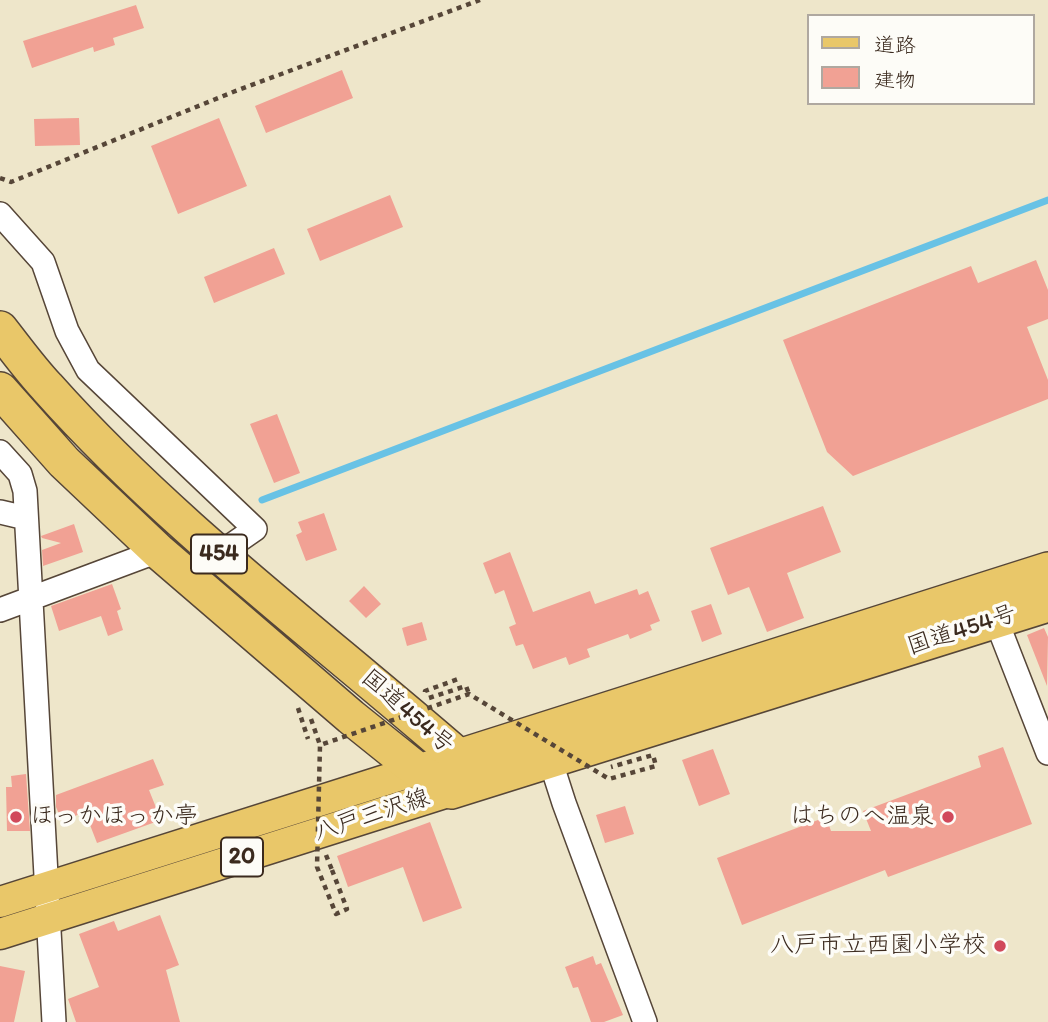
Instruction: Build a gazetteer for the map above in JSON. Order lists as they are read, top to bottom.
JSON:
{
  "streets": {
    "highway": ["454", "国道454号"],
    "main road": ["八戸三沢線", "20"]
  },
  "crossings": [
    ["国道454号", "八戸三沢線"]
  ],
  "places": ["ほっかほっか亭", "はちのへ温泉", "八戸市立西園小学校"],
  "legend": ["道路", "建物"]
}
